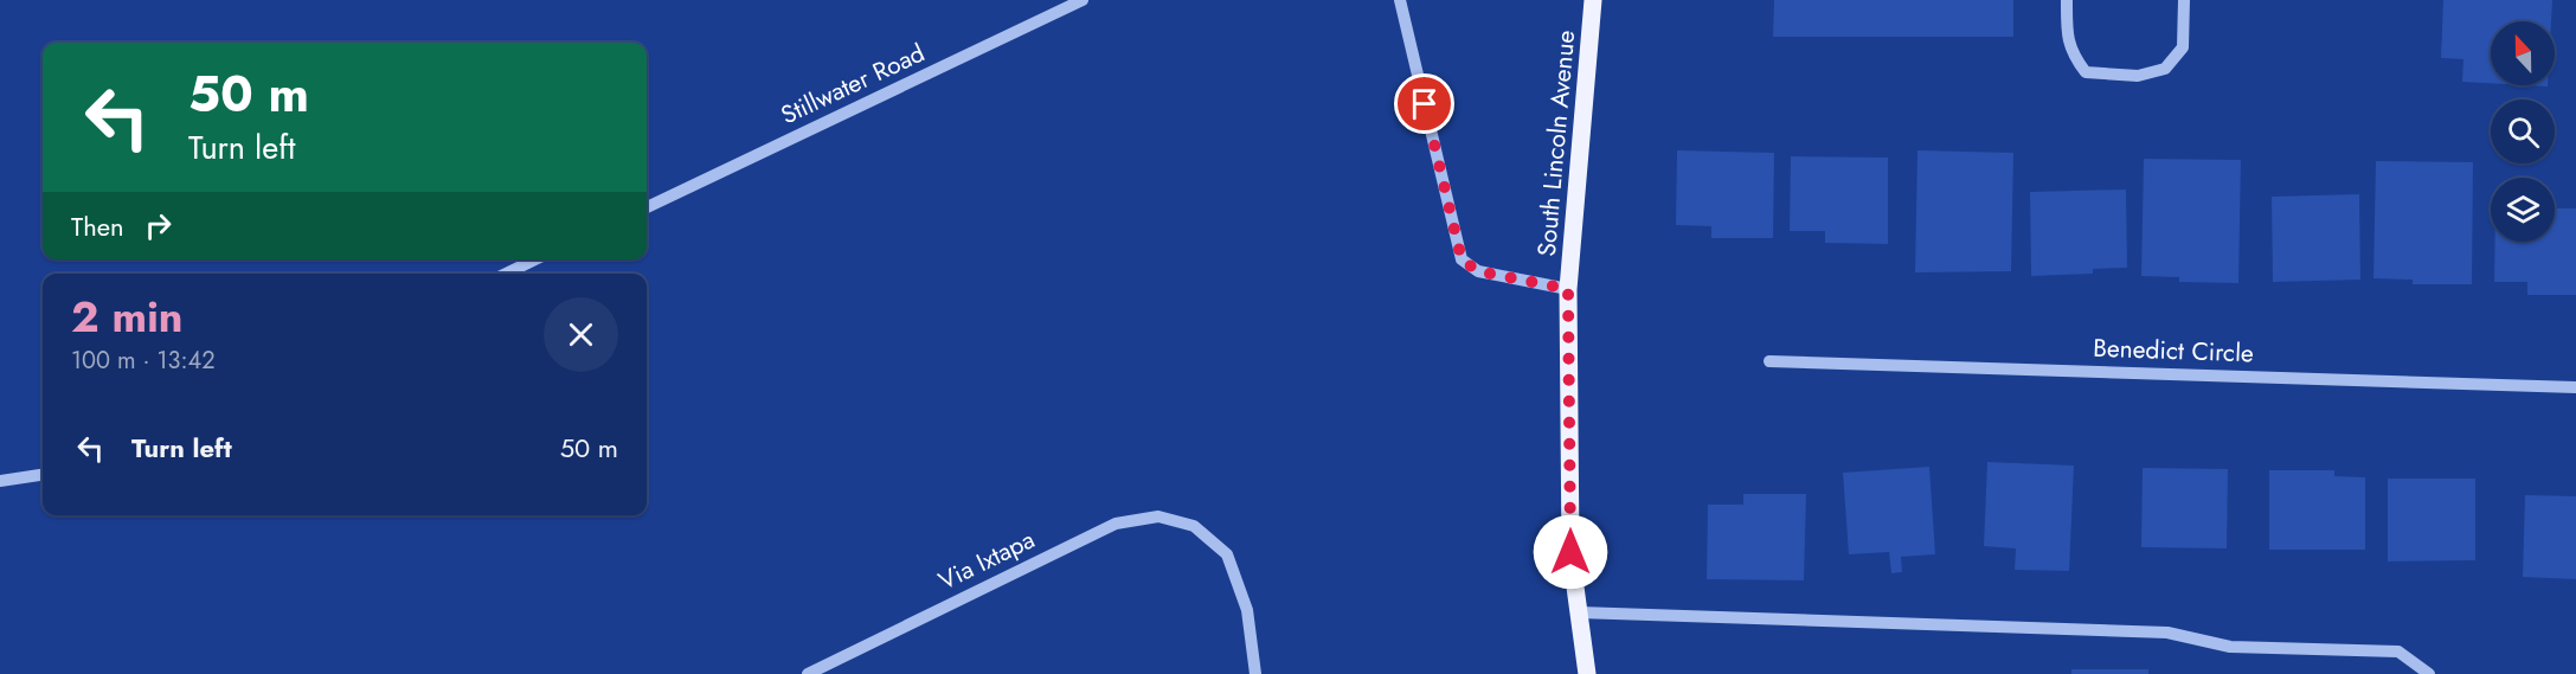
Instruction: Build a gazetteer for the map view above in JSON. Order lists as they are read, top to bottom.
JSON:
{
  "streets": {
    "main road": ["South Lincoln Avenue"],
    "street": ["Stillwater Road", "Benedict Circle", "Via Ixtapa"]
  },
  "north": "top",
  "page": {
    "turn": ["50 m", "Turn left"],
    "then": "Then",
    "heading": ["2 min", "100 m · 13:42"],
    "list": [
      {
        "name": "Turn left",
        "value": "50 m"
      }
    ]
  }
}
